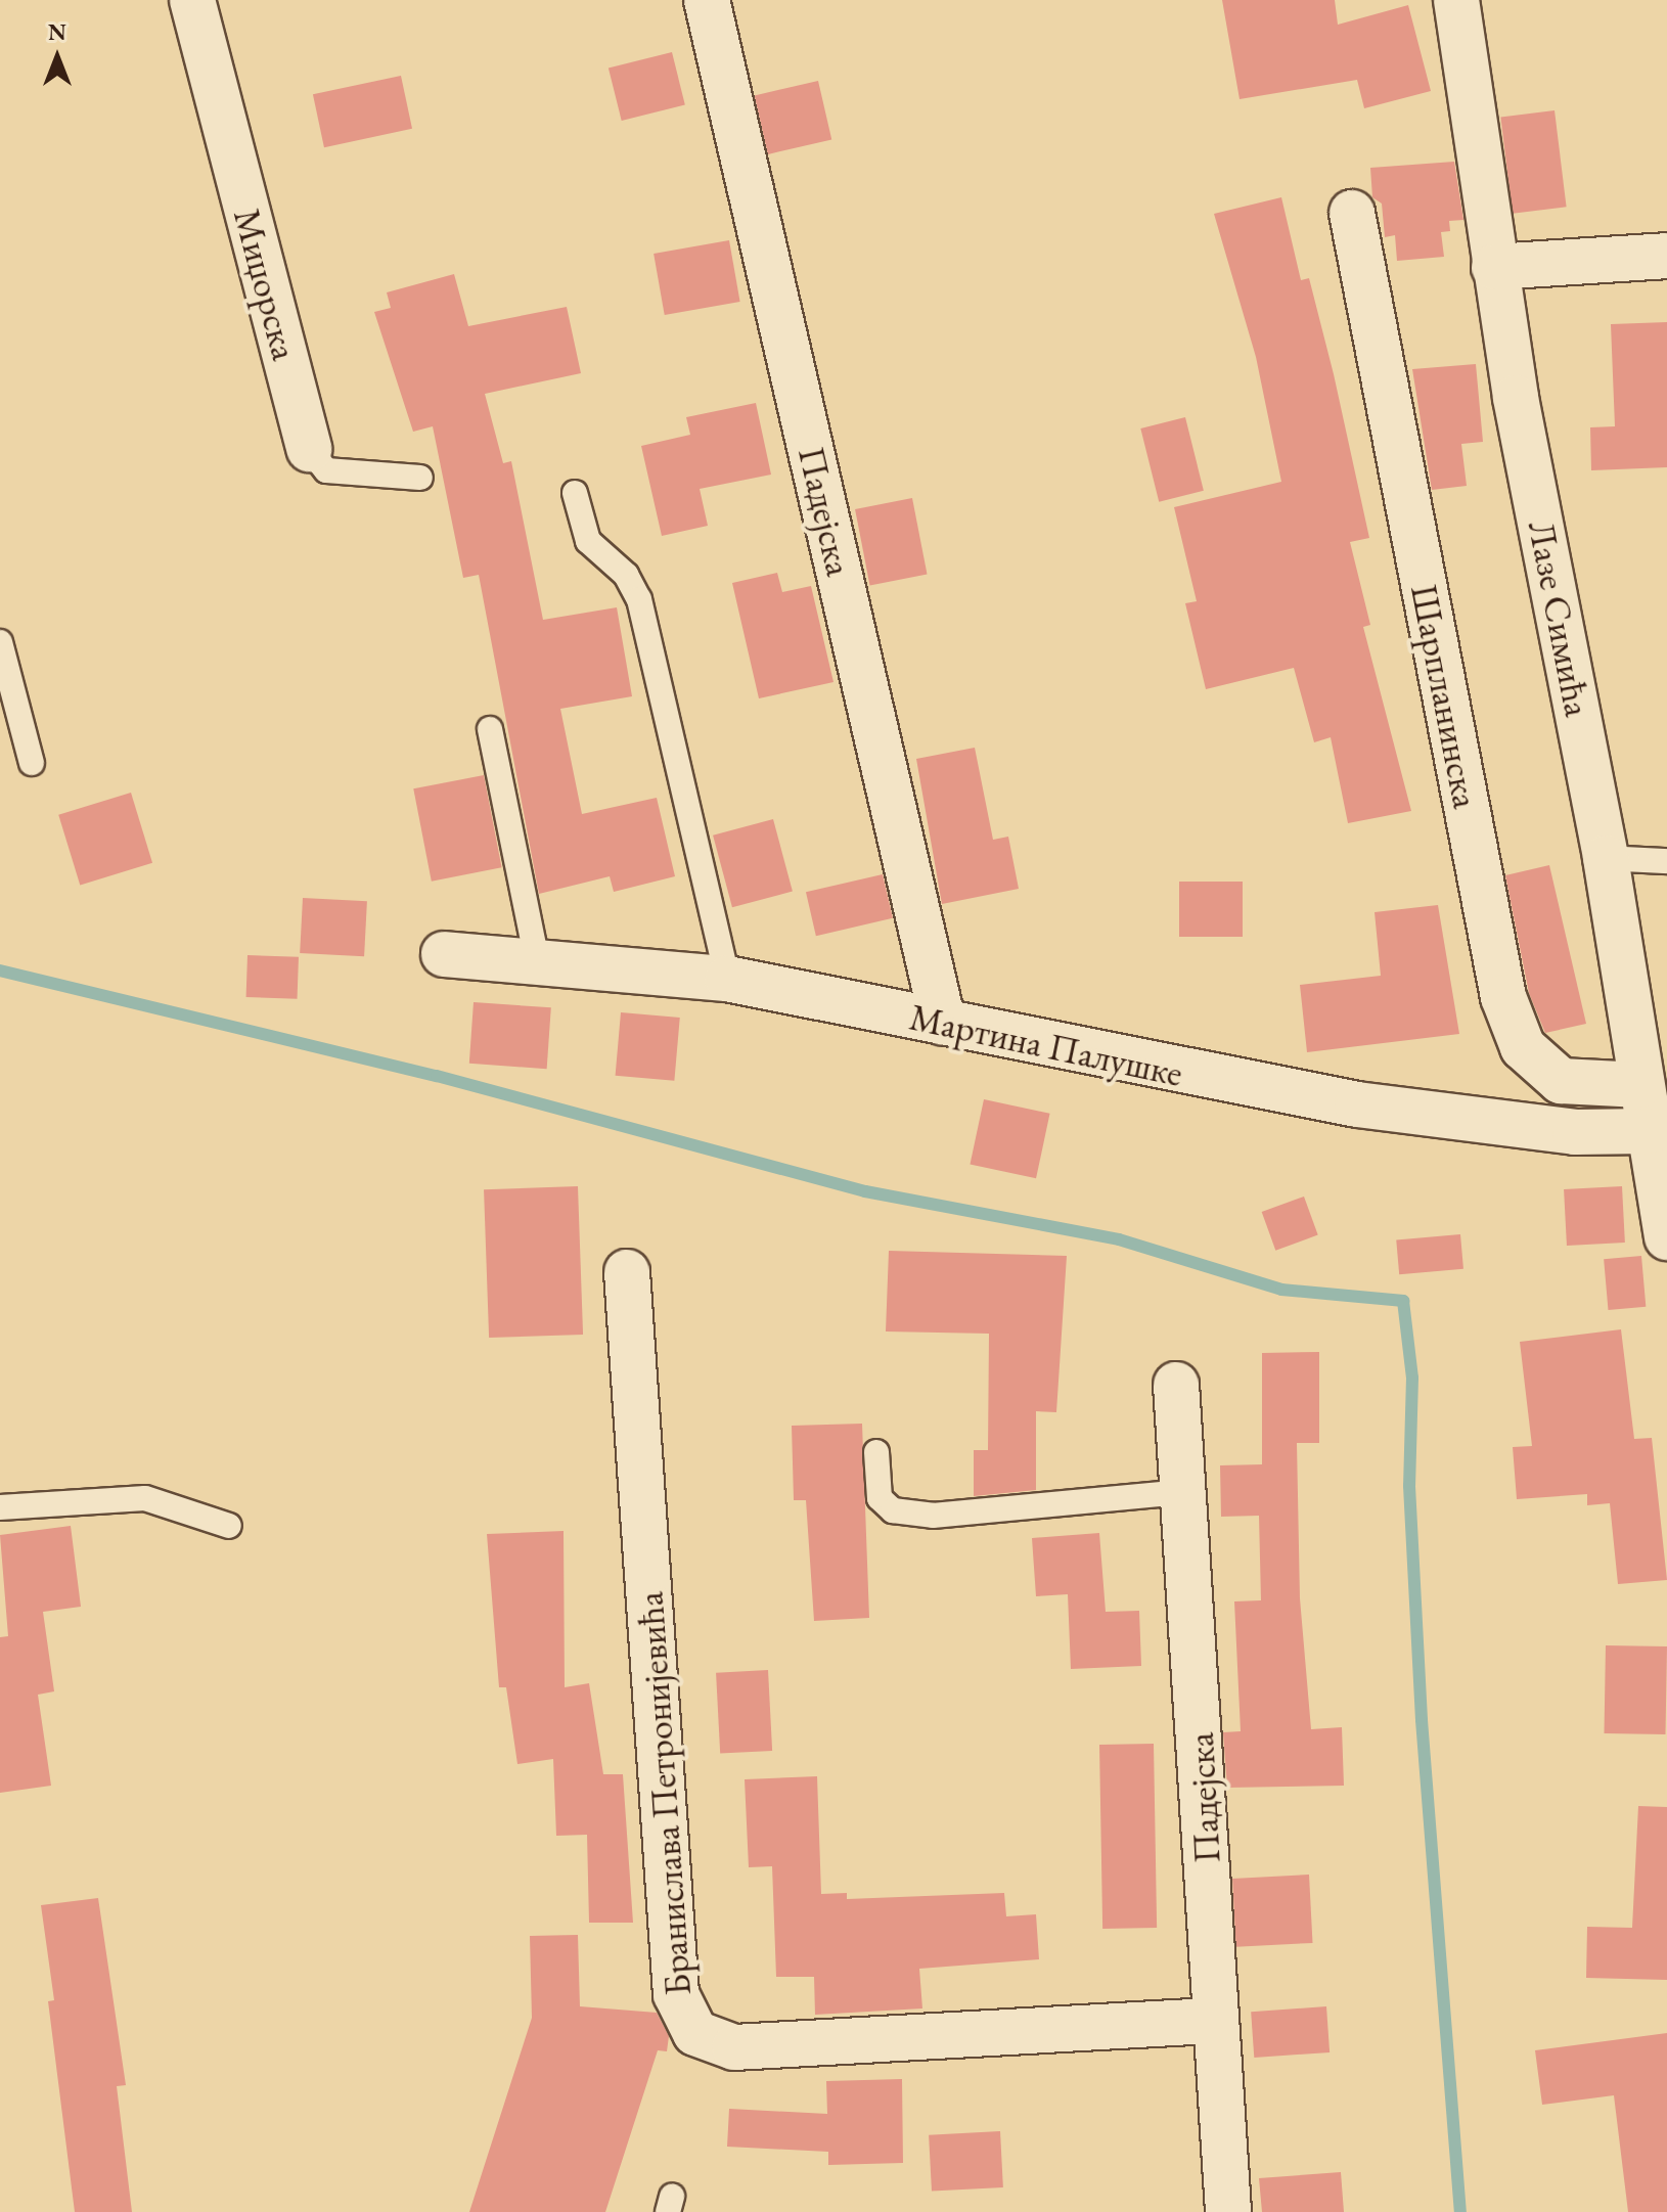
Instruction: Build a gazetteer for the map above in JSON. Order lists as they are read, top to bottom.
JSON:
{
  "streets": {
    "street": [
      "Миџорска",
      "Падејска",
      "Лазе Симића",
      "Шарпланинска",
      "Мартина Палушке",
      "Бранислава Петронијевића"
    ]
  },
  "crossings": [
    ["Падејска", "Мартина Палушке"],
    ["Падејска", "Бранислава Петронијевића"],
    ["Лазе Симића", "Шарпланинска"],
    ["Лазе Симића", "Мартина Палушке"]
  ],
  "north": "top"
}
